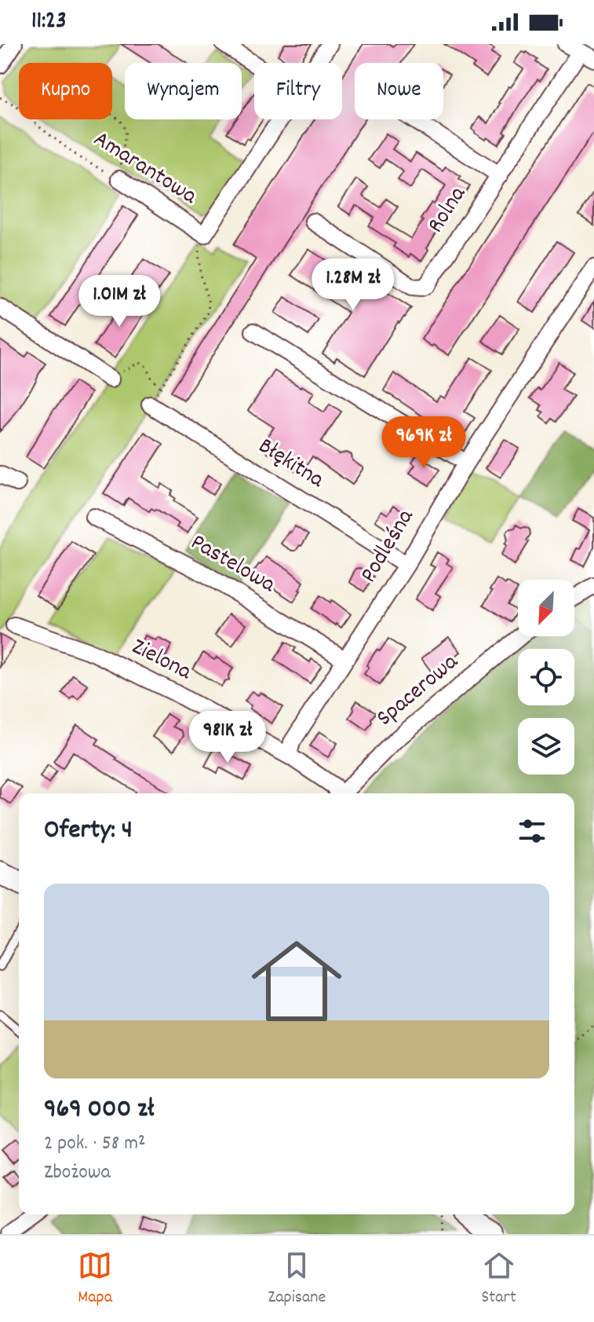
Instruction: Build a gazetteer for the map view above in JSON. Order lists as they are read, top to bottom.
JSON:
{
  "streets": {
    "street": [
      "Amarantowa",
      "Rolna",
      "Błękitna",
      "Podleśna",
      "Pastelowa",
      "Zielona",
      "Spacerowa"
    ]
  },
  "crossings": [
    ["Błękitna", "Podleśna"],
    ["Podleśna", "Pastelowa"],
    ["Podleśna", "Zielona"]
  ],
  "north": "bottom left",
  "page": {
    "status": "11:23",
    "chip": [
      "Kupno",
      "Wynajem",
      "Filtry",
      "Nowe"
    ],
    "price": [
      "1.28M zł",
      "1.01M zł",
      "969K zł",
      "981K zł"
    ],
    "heading": "Oferty: 4",
    "list": [
      {
        "name": "969 000 zł",
        "note": "2 pok. · 58 m² · Zbożowa"
      }
    ],
    "tabs": ["Mapa", "Zapisane", "Start"]
  }
}
